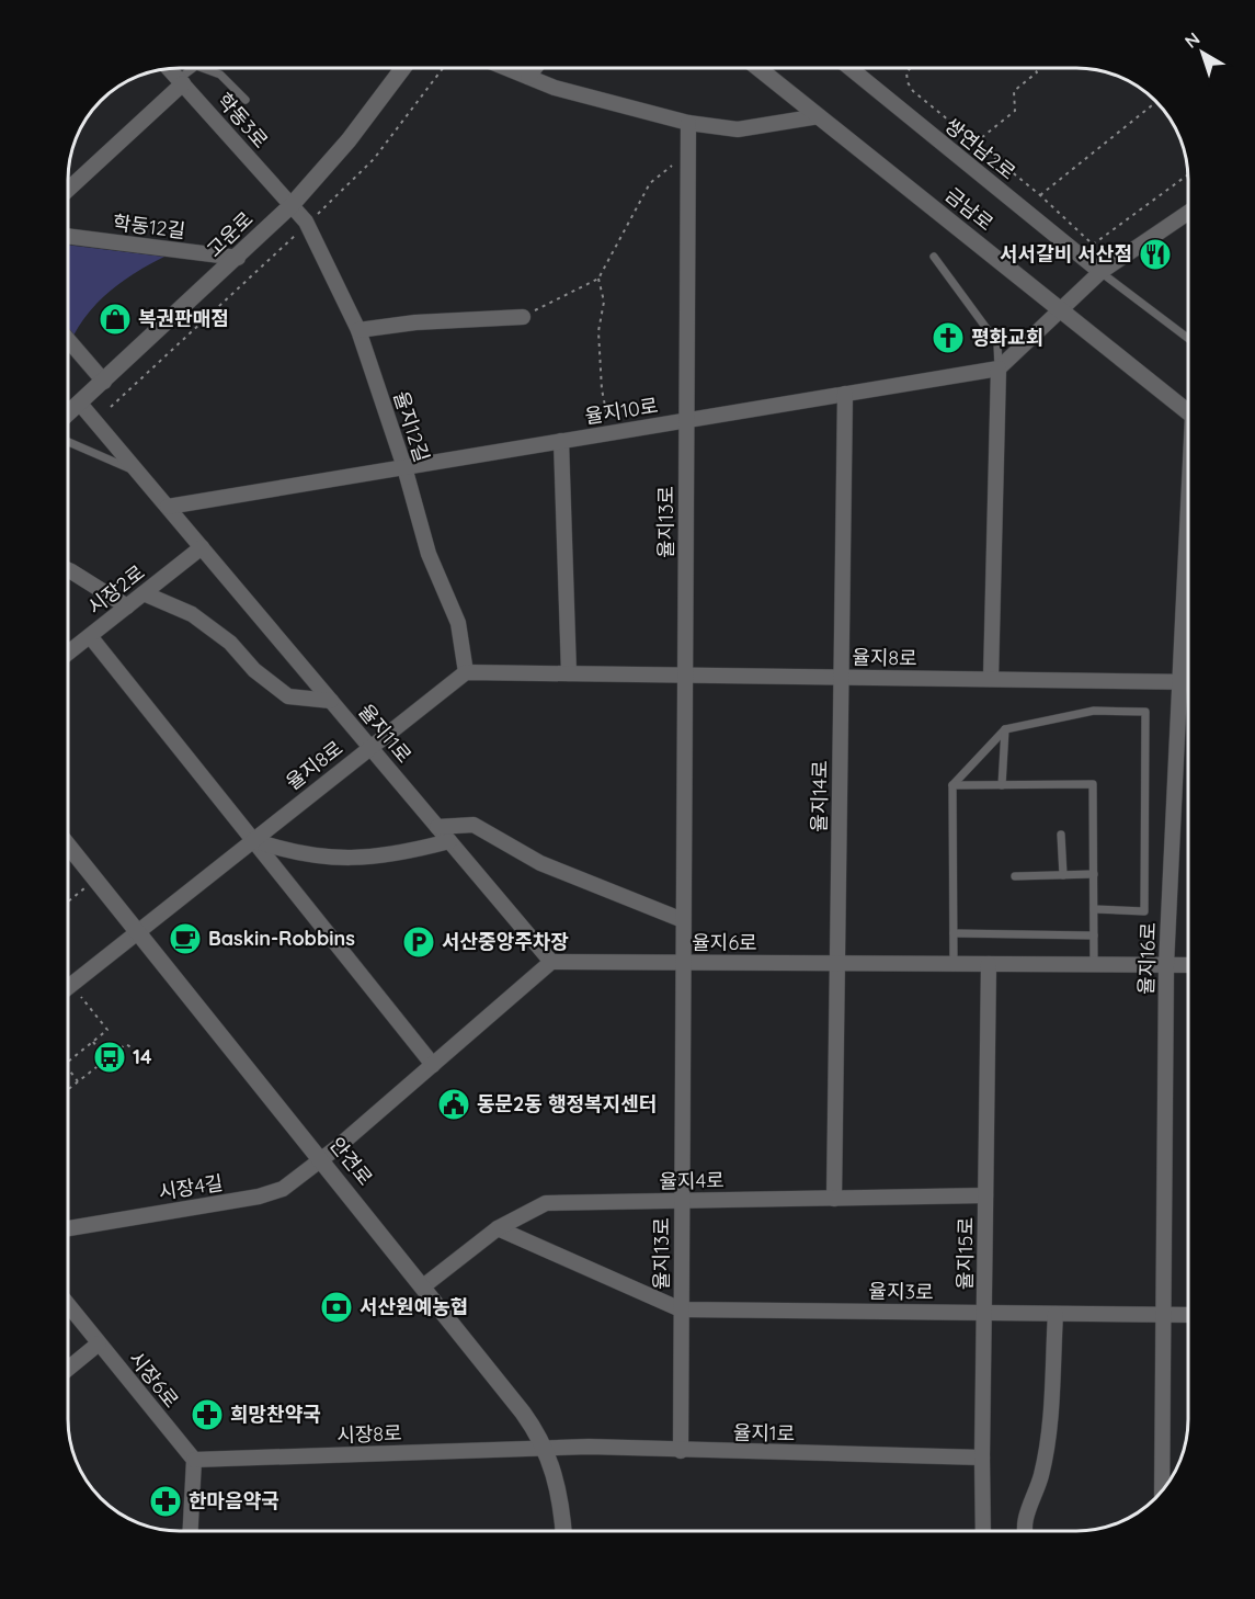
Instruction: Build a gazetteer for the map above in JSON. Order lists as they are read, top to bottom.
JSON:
{
  "streets": {
    "street": [
      "학동3로",
      "쌍연남2로",
      "금남로",
      "학동12길",
      "고운로",
      "율지10로",
      "율지12길",
      "율지13로",
      "시장2로",
      "율지8로",
      "율지11로",
      "율지14로",
      "율지6로",
      "율지16로",
      "안견로",
      "율지4로",
      "시장4길",
      "율지15로",
      "율지3로",
      "시장6로",
      "율지1로",
      "시장8로"
    ]
  },
  "crossings": [
    ["학동3로", "고운로"],
    ["학동3로", "율지12길"],
    ["학동12길", "고운로"],
    ["고운로", "율지12길"],
    ["율지10로", "율지12길"],
    ["율지10로", "율지13로"],
    ["율지10로", "율지14로"],
    ["율지12길", "율지8로"],
    ["율지13로", "율지8로"],
    ["율지13로", "율지6로"],
    ["율지13로", "율지4로"],
    ["율지13로", "율지3로"],
    ["율지13로", "율지1로"],
    ["시장2로", "율지11로"],
    ["율지8로", "율지11로"],
    ["율지8로", "율지14로"],
    ["율지8로", "율지16로"],
    ["율지8로", "안견로"],
    ["율지11로", "율지6로"],
    ["율지14로", "율지6로"],
    ["율지14로", "율지4로"],
    ["율지6로", "율지16로"],
    ["율지6로", "율지15로"],
    ["율지16로", "율지3로"],
    ["안견로", "율지4로"],
    ["안견로", "시장4길"],
    ["안견로", "율지1로"],
    ["안견로", "시장8로"],
    ["율지4로", "율지15로"],
    ["율지15로", "율지3로"],
    ["율지15로", "율지1로"],
    ["시장6로", "시장8로"],
    ["율지1로", "시장8로"]
  ],
  "places": {
    "restaurant": ["서서갈비 서산점"],
    "shop": ["복권판매점"],
    "church": ["평화교회"],
    "cafe": ["Baskin-Robbins"],
    "parking": ["서산중앙주차장"],
    "bus stop": ["14"],
    "public building": ["동문2동 행정복지센터"],
    "bank": ["서산원예농협"],
    "pharmacy": ["희망찬약국", "한마음약국"]
  },
  "north": "top left"
}
